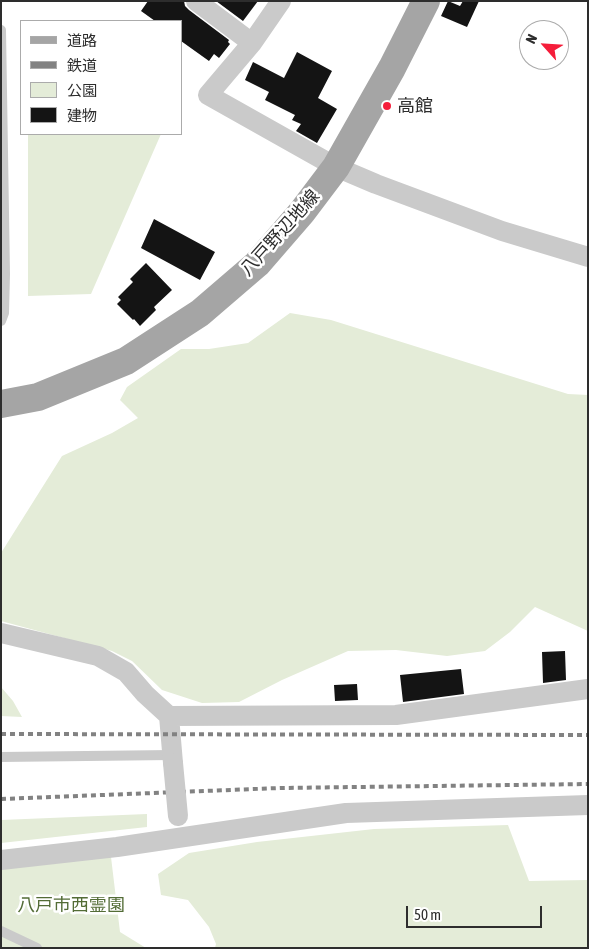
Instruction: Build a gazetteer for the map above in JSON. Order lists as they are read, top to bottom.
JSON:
{
  "streets": {
    "main road": ["八戸野辺地線"]
  },
  "parks": ["八戸市西霊園"],
  "places": ["高館"],
  "legend": [
    "道路",
    "鉄道",
    "公園",
    "建物"
  ],
  "scale_bar": "50 m",
  "north": "top left"
}
